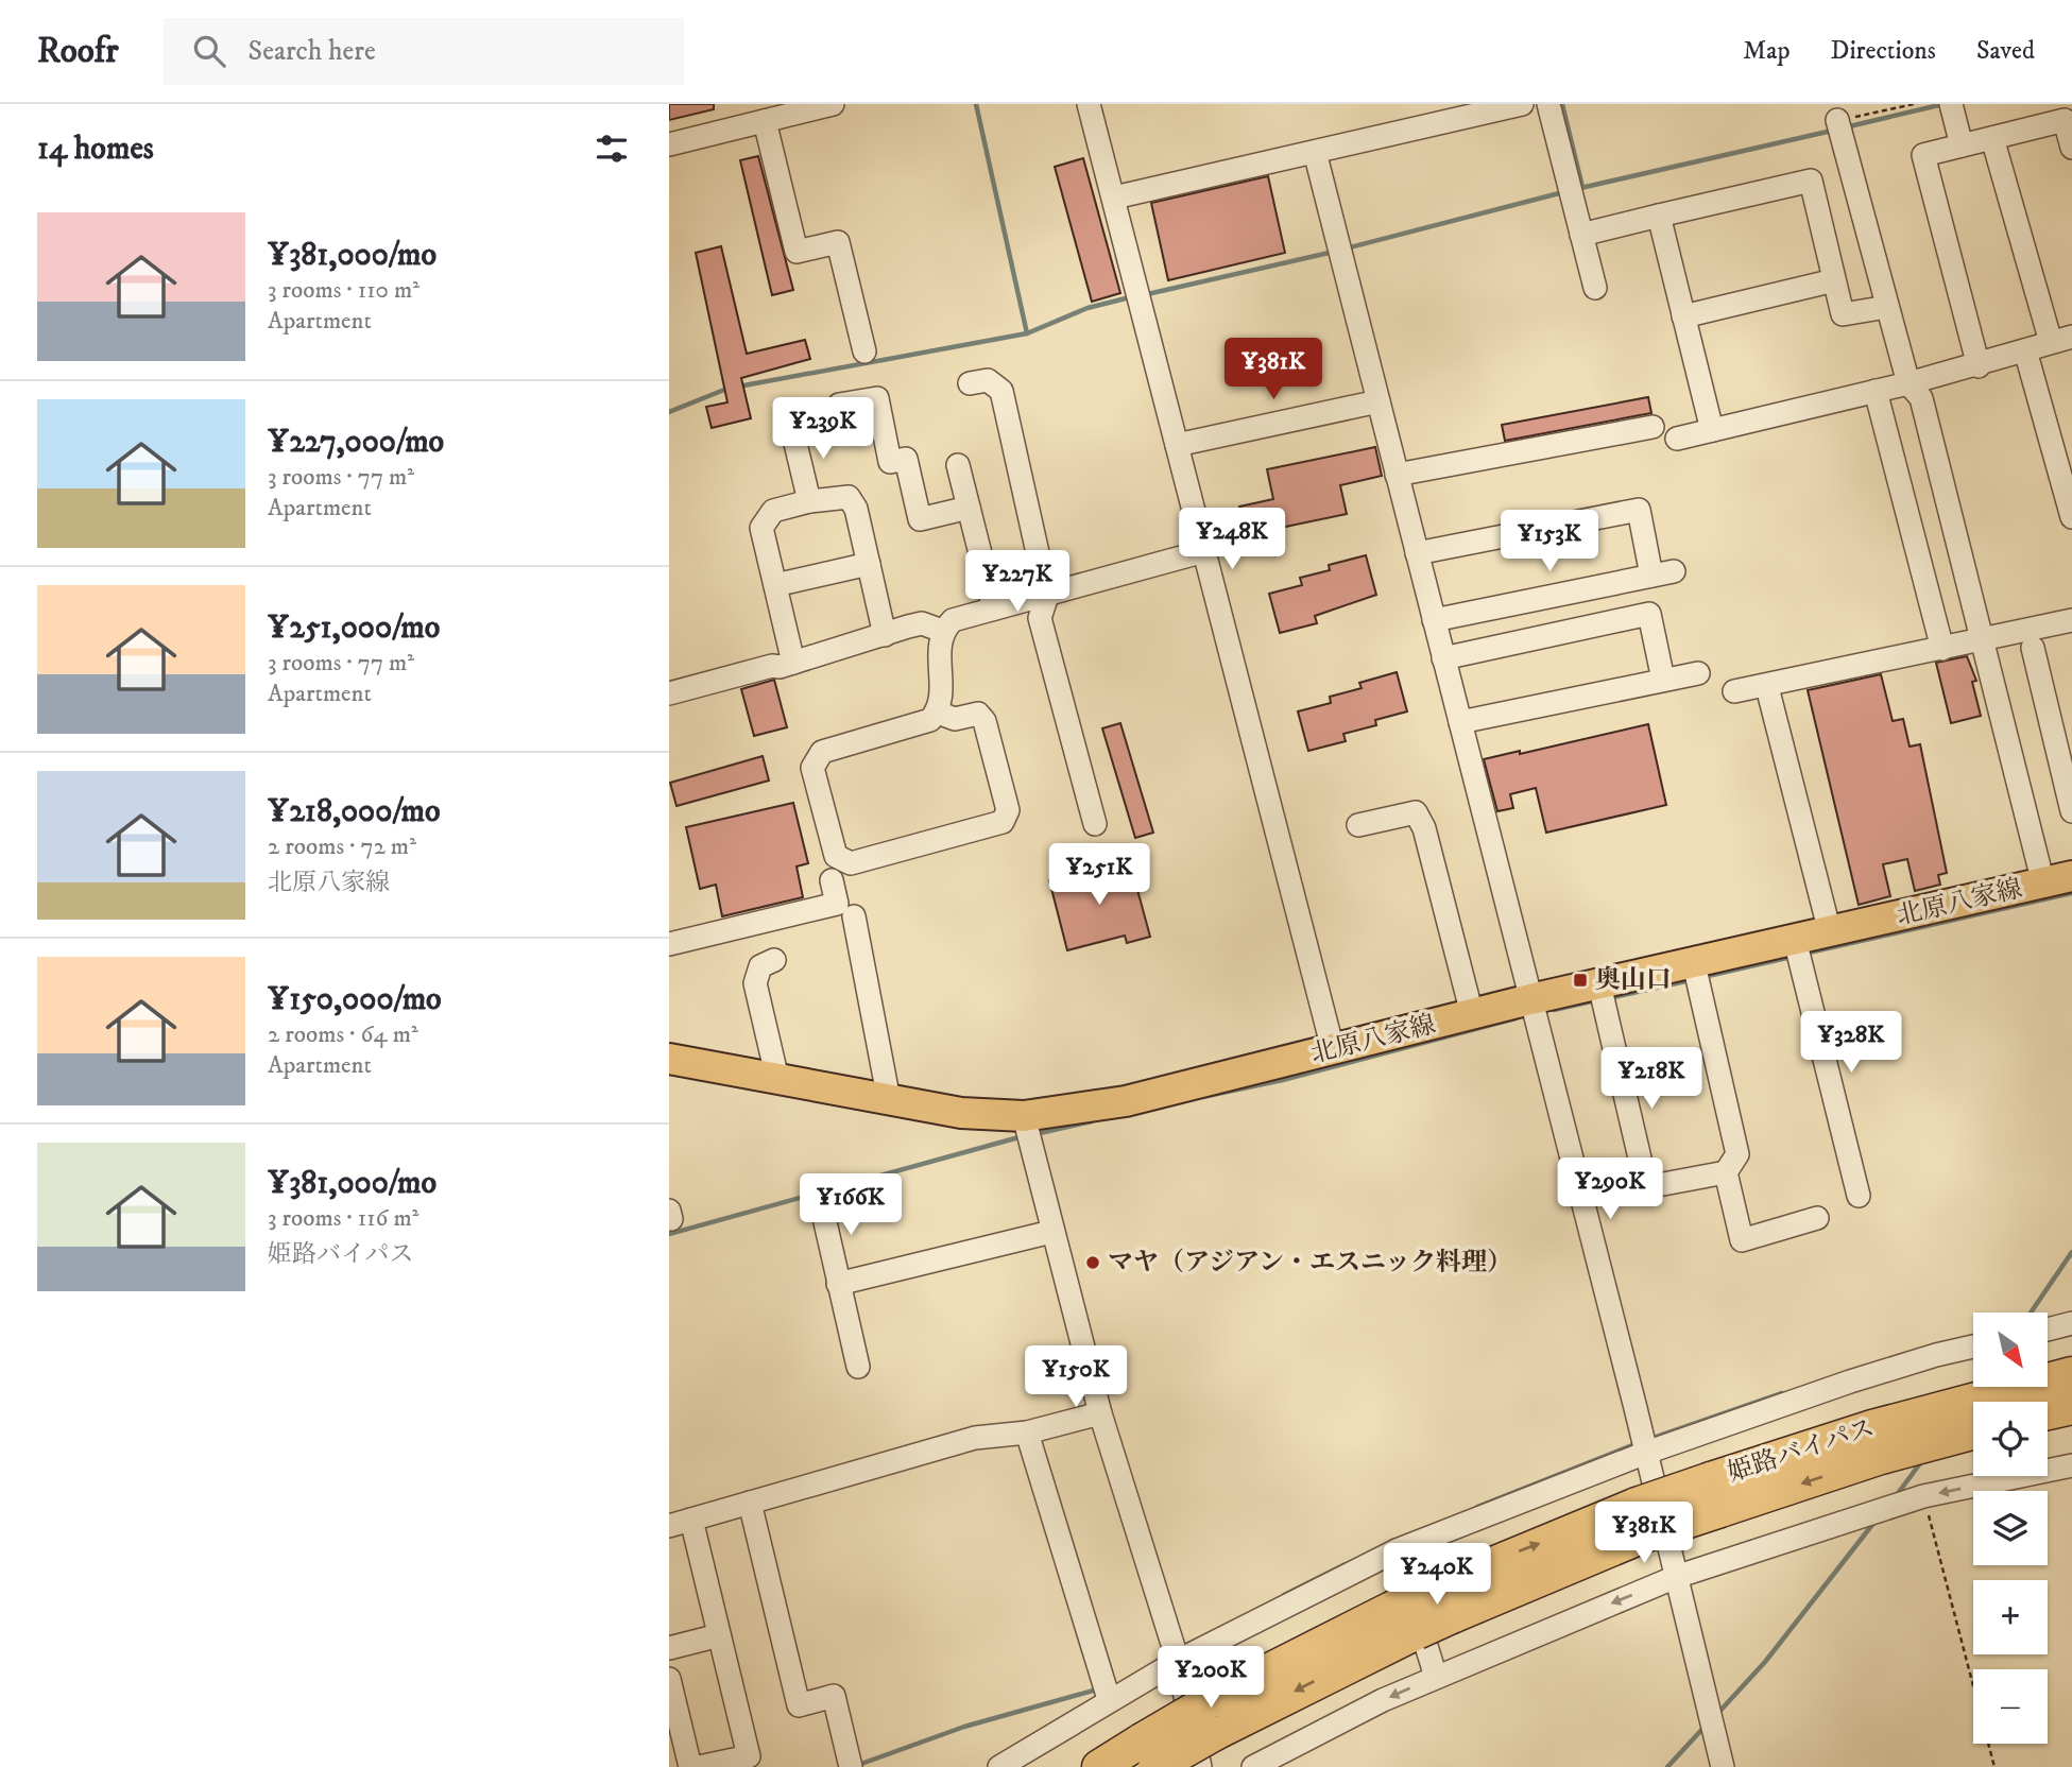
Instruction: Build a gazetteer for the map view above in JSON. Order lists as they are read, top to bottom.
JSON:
{
  "streets": {
    "highway": ["姫路バイパス"],
    "main road": ["北原八家線"]
  },
  "places": {
    "transit": ["奥山口"],
    "other": ["マヤ（アジアン・エスニック料理）"]
  },
  "north": "bottom right",
  "page": {
    "header": "Roofr",
    "search": "Search here",
    "nav": ["Map", "Directions", "Saved"],
    "heading": "14 homes",
    "list": [
      {
        "name": "¥381,000/mo",
        "note": "3 rooms · 110 m² · Apartment"
      },
      {
        "name": "¥227,000/mo",
        "note": "3 rooms · 77 m² · Apartment"
      },
      {
        "name": "¥251,000/mo",
        "note": "3 rooms · 77 m² · Apartment"
      },
      {
        "name": "¥218,000/mo",
        "note": "2 rooms · 72 m² · 北原八家線"
      },
      {
        "name": "¥150,000/mo",
        "note": "2 rooms · 64 m² · Apartment"
      },
      {
        "name": "¥381,000/mo",
        "note": "3 rooms · 116 m² · 姫路バイパス"
      }
    ],
    "price": [
      "¥381K",
      "¥239K",
      "¥248K",
      "¥153K",
      "¥227K",
      "¥251K",
      "¥328K",
      "¥218K",
      "¥290K",
      "¥166K",
      "¥150K",
      "¥381K",
      "¥240K",
      "¥200K"
    ],
    "map_buttons": ["+", "−"]
  }
}
